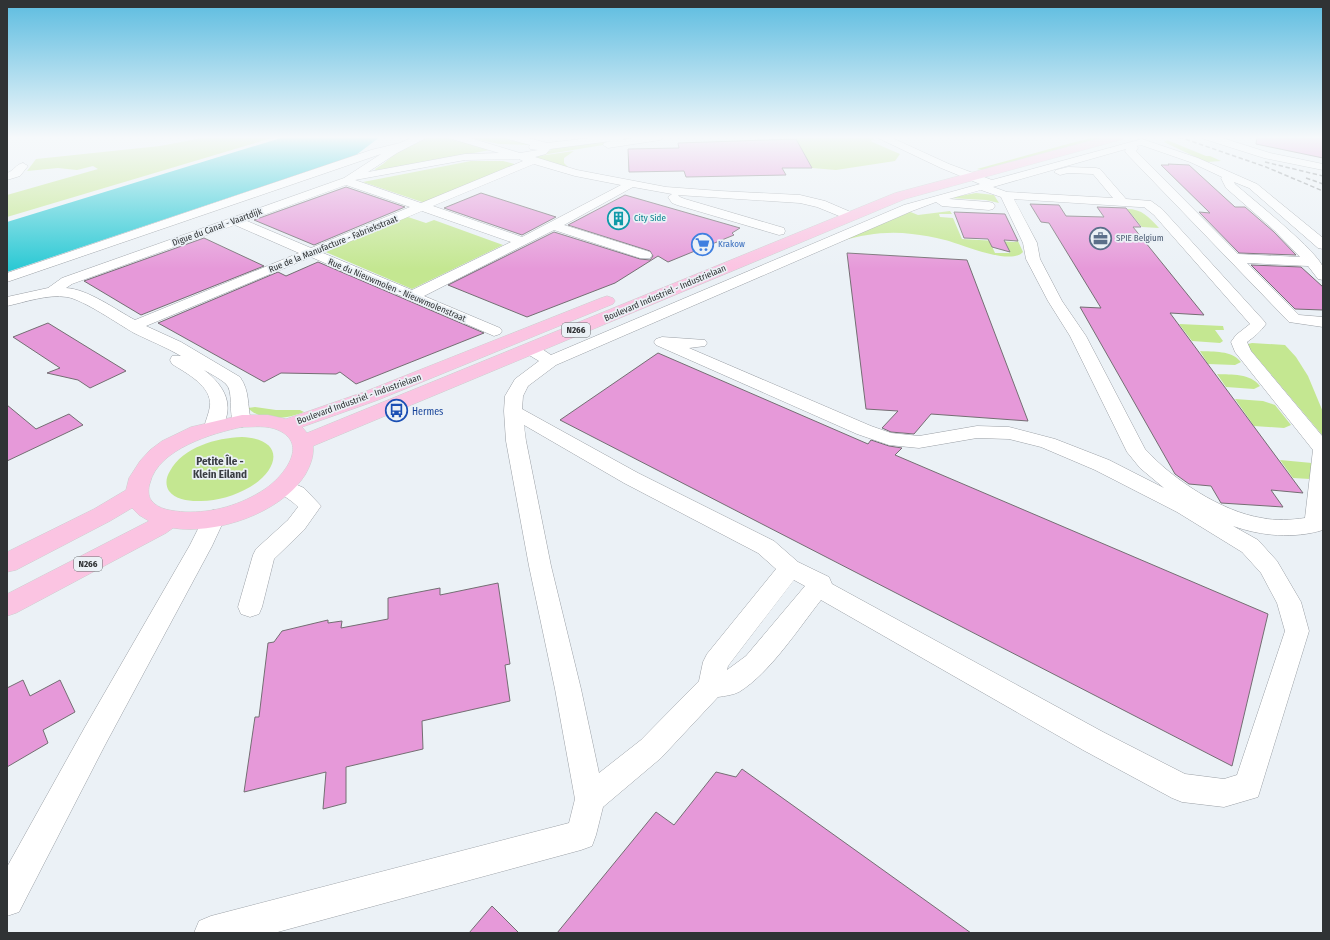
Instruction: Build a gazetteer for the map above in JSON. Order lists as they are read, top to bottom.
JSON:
{
  "streets": {
    "main road": ["Boulevard Industriel - Industrielaan", "N266"],
    "street": ["Digue du Canal - Vaartdijk", "Rue de la Manufacture - Fabriekstraat", "Rue du Nieuwmolen - Nieuwmolenstraat"]
  },
  "crossings": [
    ["Digue du Canal - Vaartdijk", "Rue du Nieuwmolen - Nieuwmolenstraat"],
    ["Rue de la Manufacture - Fabriekstraat", "Rue du Nieuwmolen - Nieuwmolenstraat"],
    ["Boulevard Industriel - Industrielaan", "N266"]
  ],
  "districts": ["Petite Île - Klein Eiland"],
  "places": {
    "building": ["City Side"],
    "office": ["SPIE Belgium"],
    "supermarket": ["Krakow"],
    "bus stop": ["Hermes"]
  }
}
